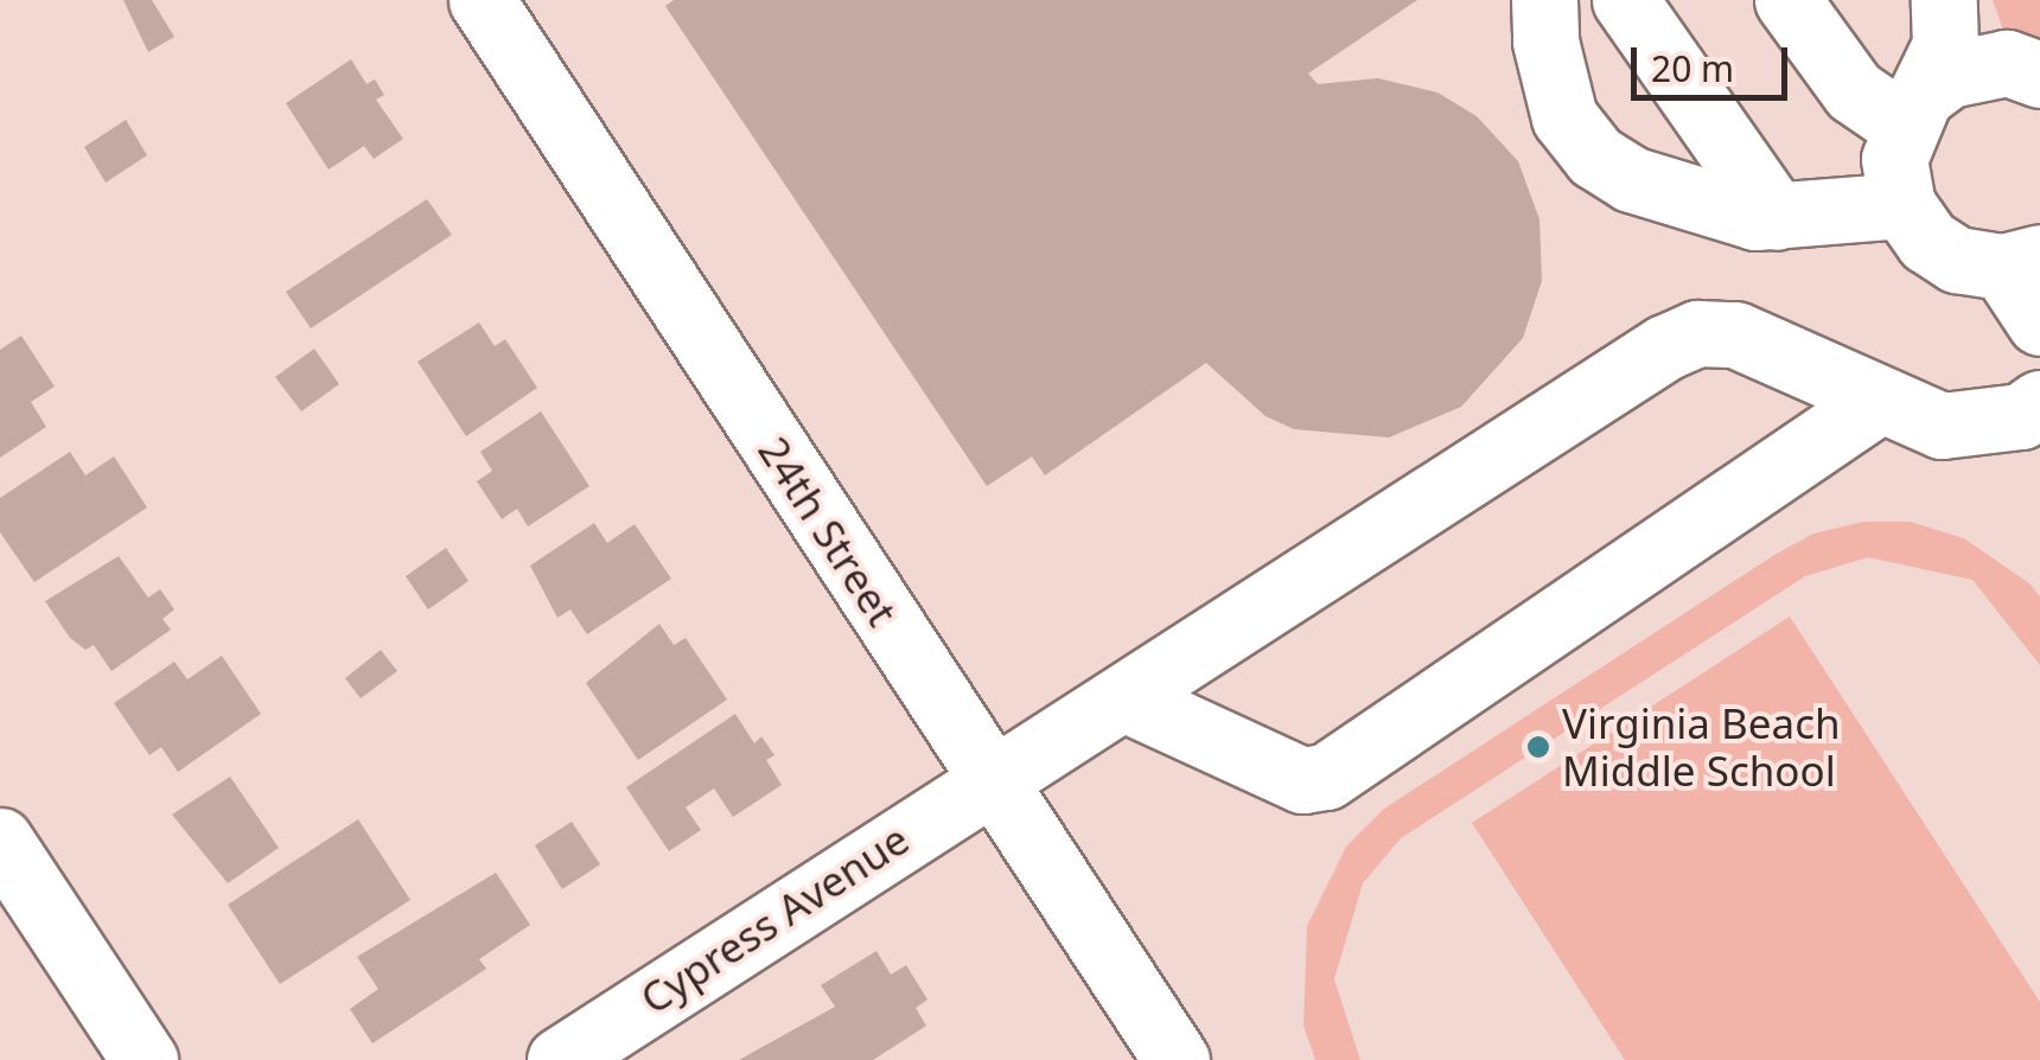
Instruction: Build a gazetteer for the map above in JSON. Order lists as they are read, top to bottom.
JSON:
{
  "streets": {
    "street": ["24th Street", "Cypress Avenue"]
  },
  "crossings": [
    ["24th Street", "Cypress Avenue"]
  ],
  "places": ["Virginia Beach Middle School"],
  "scale_bar": "20 m"
}
